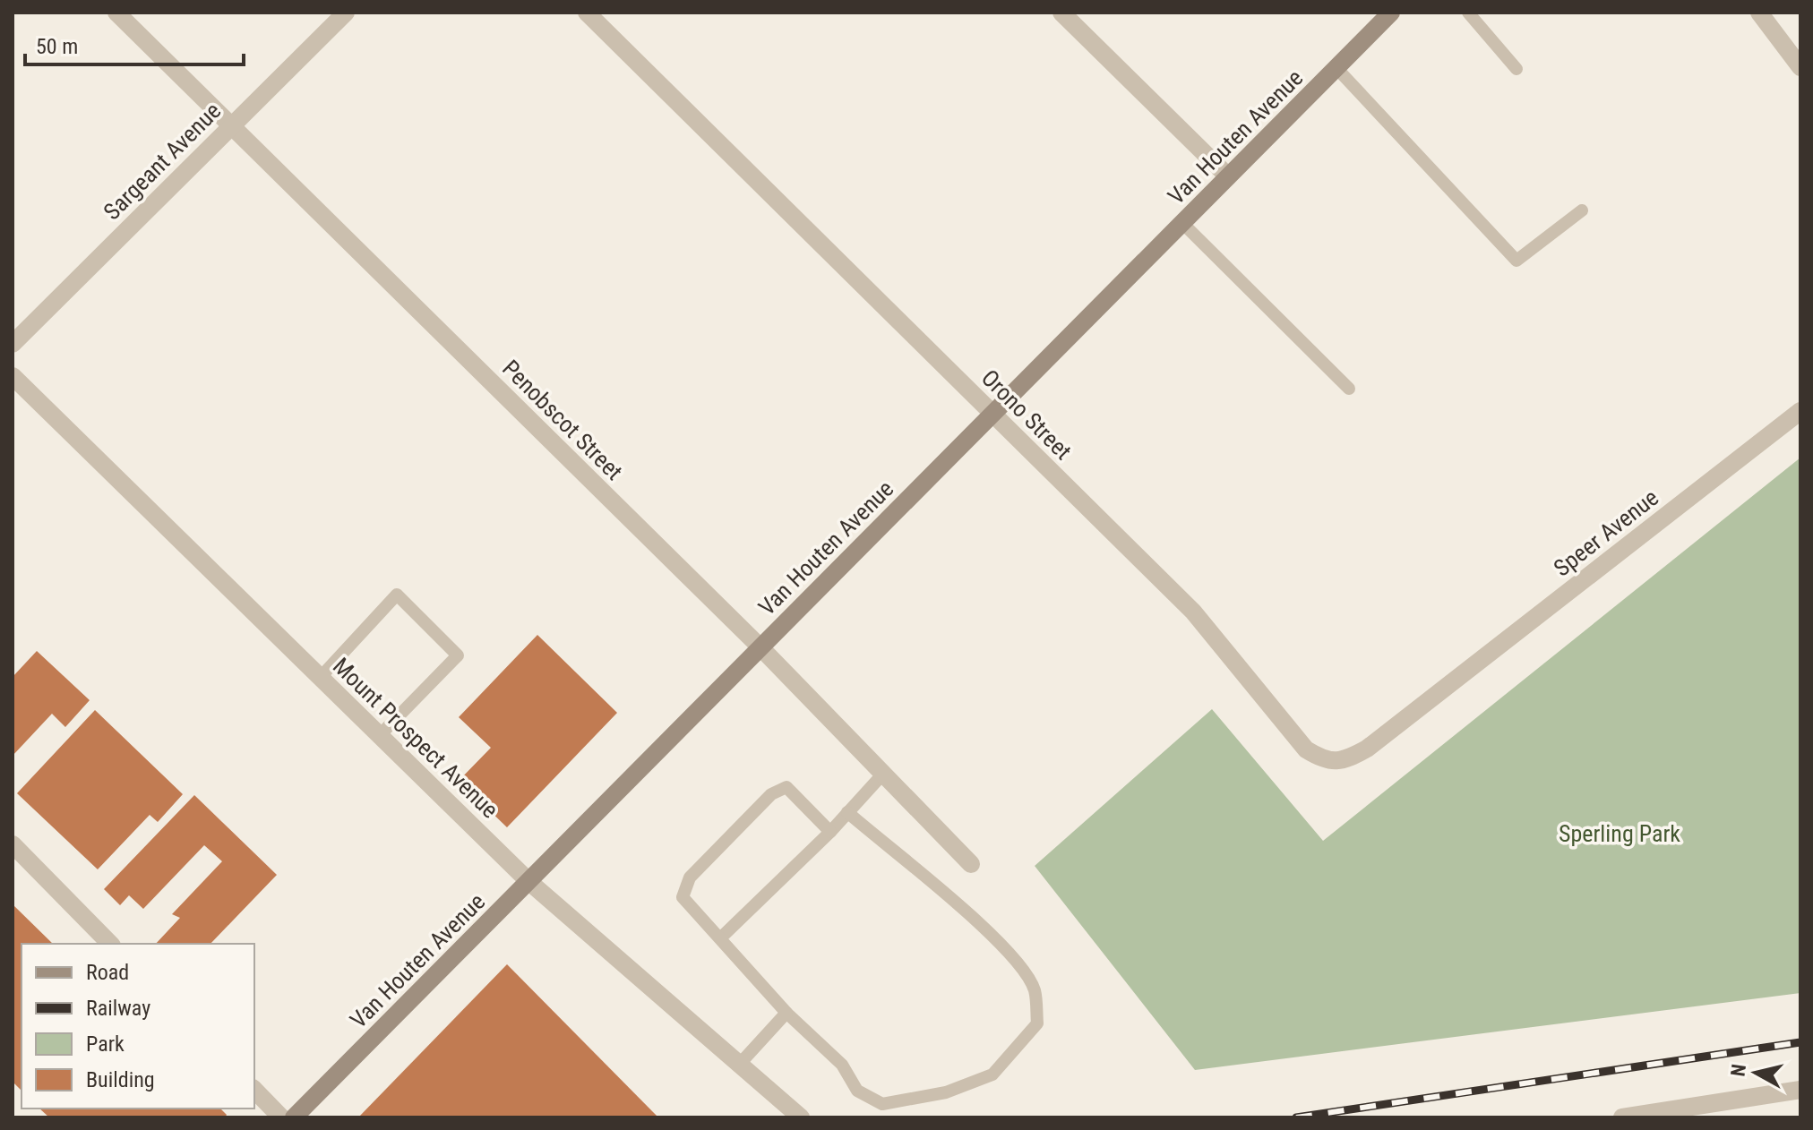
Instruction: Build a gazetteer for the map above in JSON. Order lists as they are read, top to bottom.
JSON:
{
  "streets": {
    "main road": ["Van Houten Avenue"],
    "street": [
      "Sargeant Avenue",
      "Orono Street",
      "Penobscot Street",
      "Speer Avenue",
      "Mount Prospect Avenue"
    ]
  },
  "crossings": [
    ["Van Houten Avenue", "Orono Street"],
    ["Van Houten Avenue", "Penobscot Street"],
    ["Van Houten Avenue", "Mount Prospect Avenue"],
    ["Sargeant Avenue", "Penobscot Street"],
    ["Orono Street", "Speer Avenue"]
  ],
  "parks": ["Sperling Park"],
  "legend": [
    "Road",
    "Railway",
    "Park",
    "Building"
  ],
  "scale_bar": "50 m",
  "north": "left"
}
